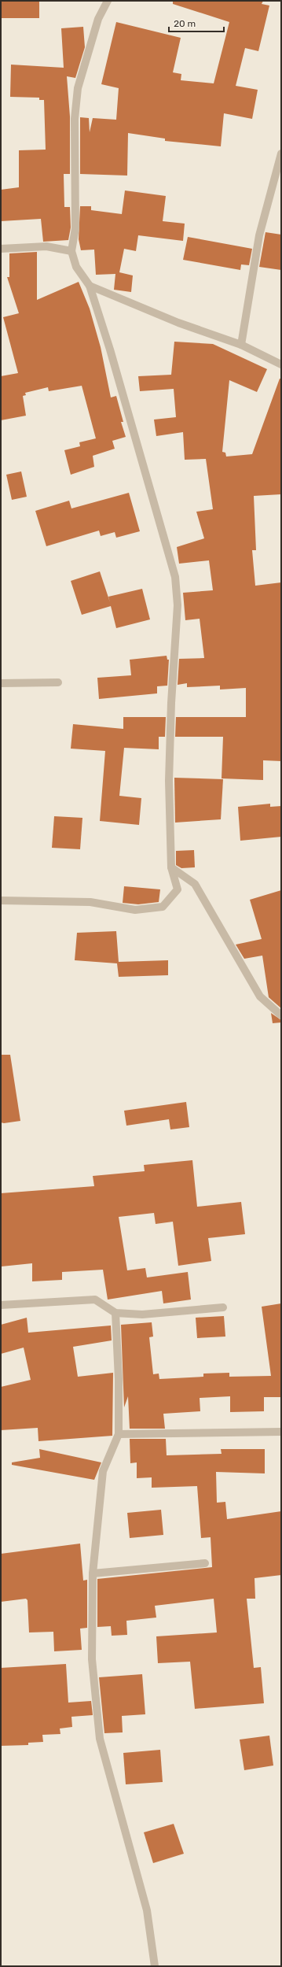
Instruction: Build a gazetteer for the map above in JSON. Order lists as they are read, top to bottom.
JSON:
{
  "scale_bar": "20 m"
}
